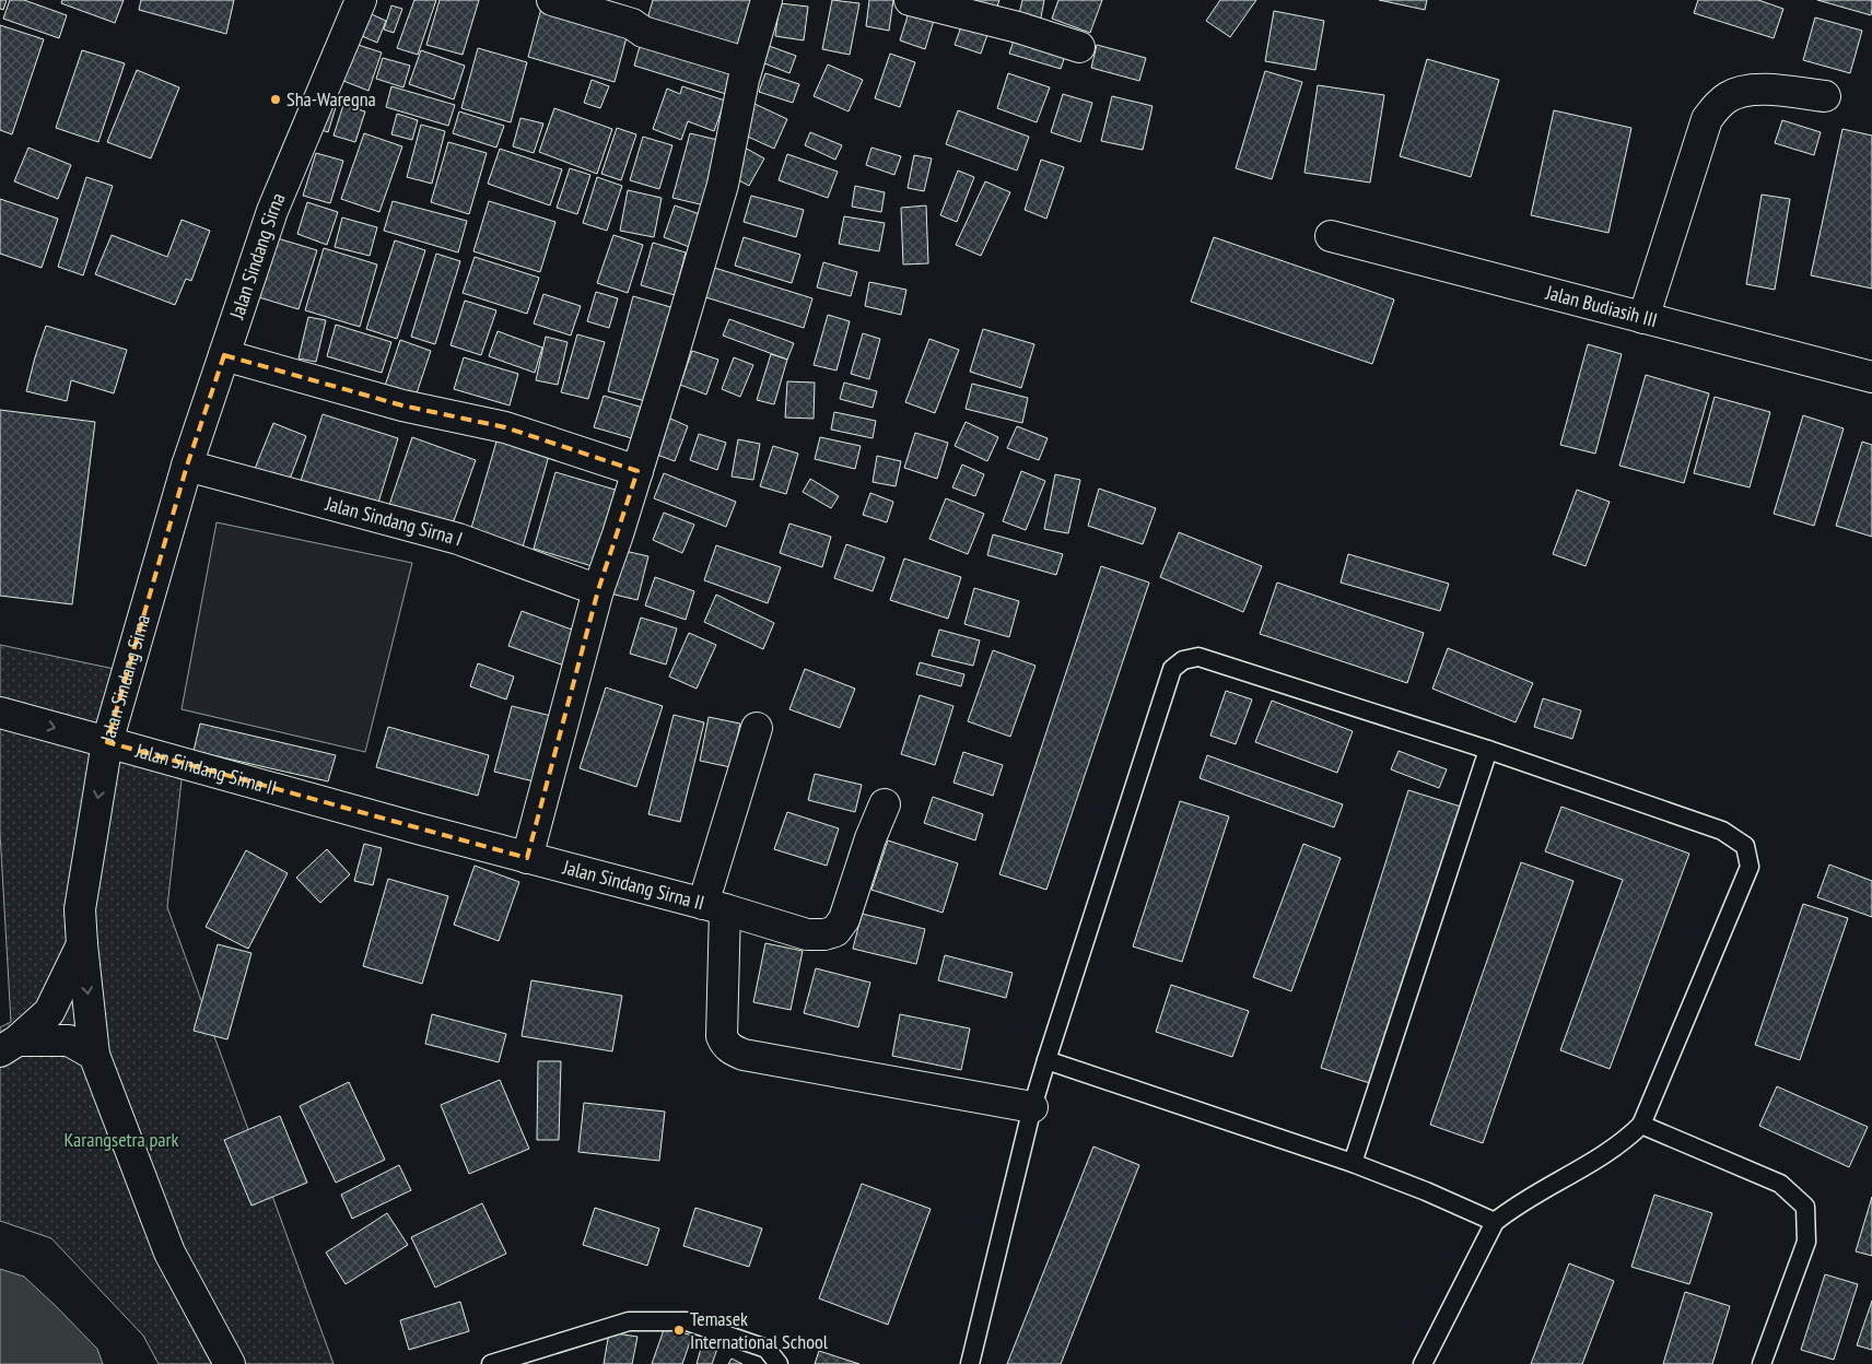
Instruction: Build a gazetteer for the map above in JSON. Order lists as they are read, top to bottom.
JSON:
{
  "streets": {
    "street": [
      "Jalan Sindang Sirna",
      "Jalan Budiasih III",
      "Jalan Sindang Sirna I",
      "Jalan Sindang Sirna II"
    ]
  },
  "crossings": [
    ["Jalan Sindang Sirna", "Jalan Sindang Sirna I"],
    ["Jalan Sindang Sirna", "Jalan Sindang Sirna II"]
  ],
  "parks": ["Karangsetra park"],
  "places": ["Sha-Waregna", "Temasek International School"]
}
